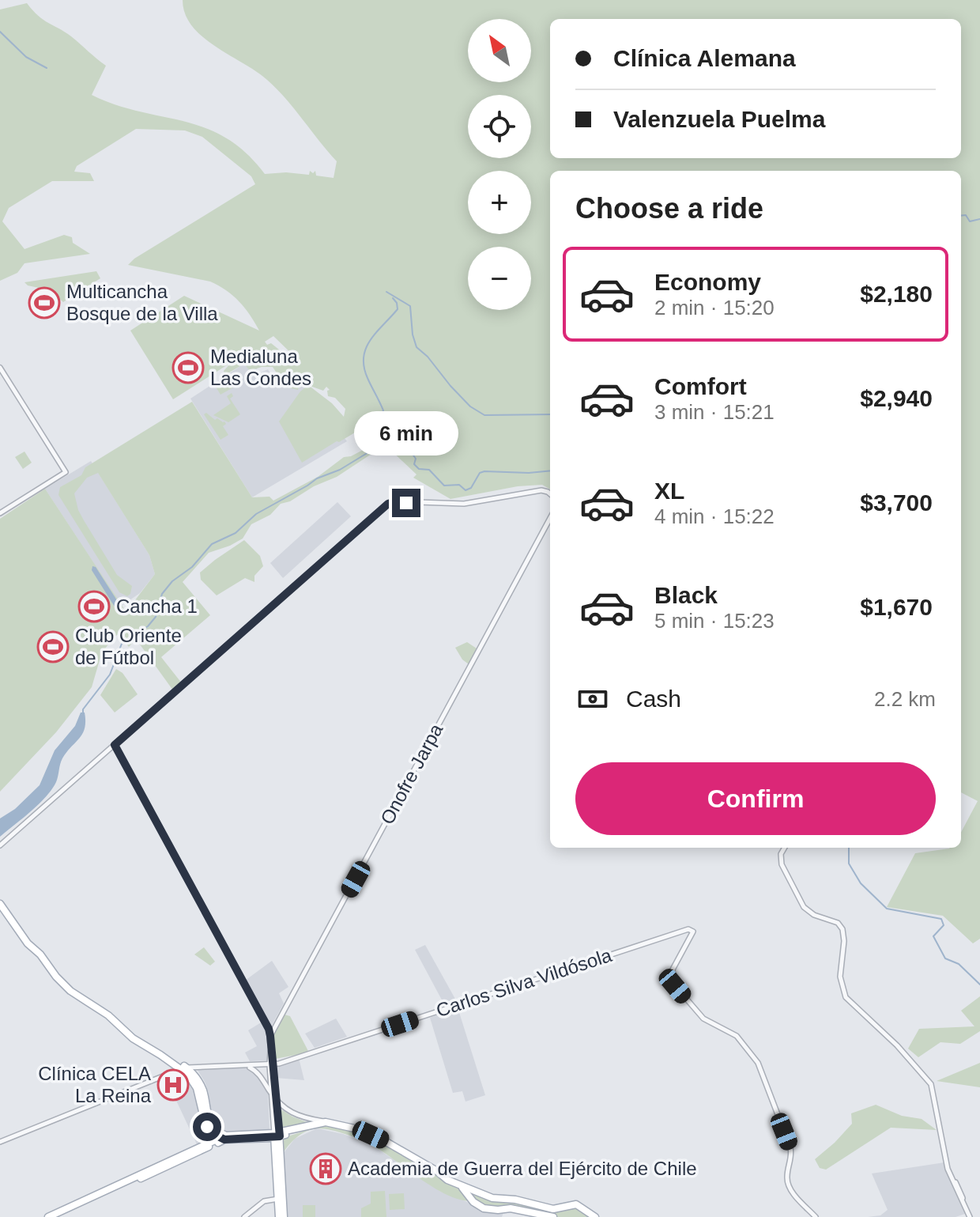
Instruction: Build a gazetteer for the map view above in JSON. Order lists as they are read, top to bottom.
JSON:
{
  "streets": {
    "street": ["Onofre Jarpa", "Carlos Silva Vildósola"]
  },
  "places": {
    "sports": [
      "Multicancha Bosque de la Villa",
      "Medialuna Las Condes",
      "Cancha 1",
      "Club Oriente de Fútbol"
    ],
    "hospital": ["Clínica CELA La Reina"],
    "building": ["Academia de Guerra del Ejército de Chile"]
  },
  "north": "top left",
  "page": {
    "map_buttons": ["+", "−"],
    "banner": ["Clínica Alemana", "Valenzuela Puelma"],
    "heading": "Choose a ride",
    "list": [
      {
        "name": "Economy",
        "note": "2 min · 15:20",
        "value": "$2,180"
      },
      {
        "name": "Comfort",
        "note": "3 min · 15:21",
        "value": "$2,940"
      },
      {
        "name": "XL",
        "note": "4 min · 15:22",
        "value": "$3,700"
      },
      {
        "name": "Black",
        "note": "5 min · 15:23",
        "value": "$1,670"
      }
    ],
    "bubble": "6 min",
    "pay": ["Cash", "2.2 km"],
    "buttons": "Confirm"
  }
}
